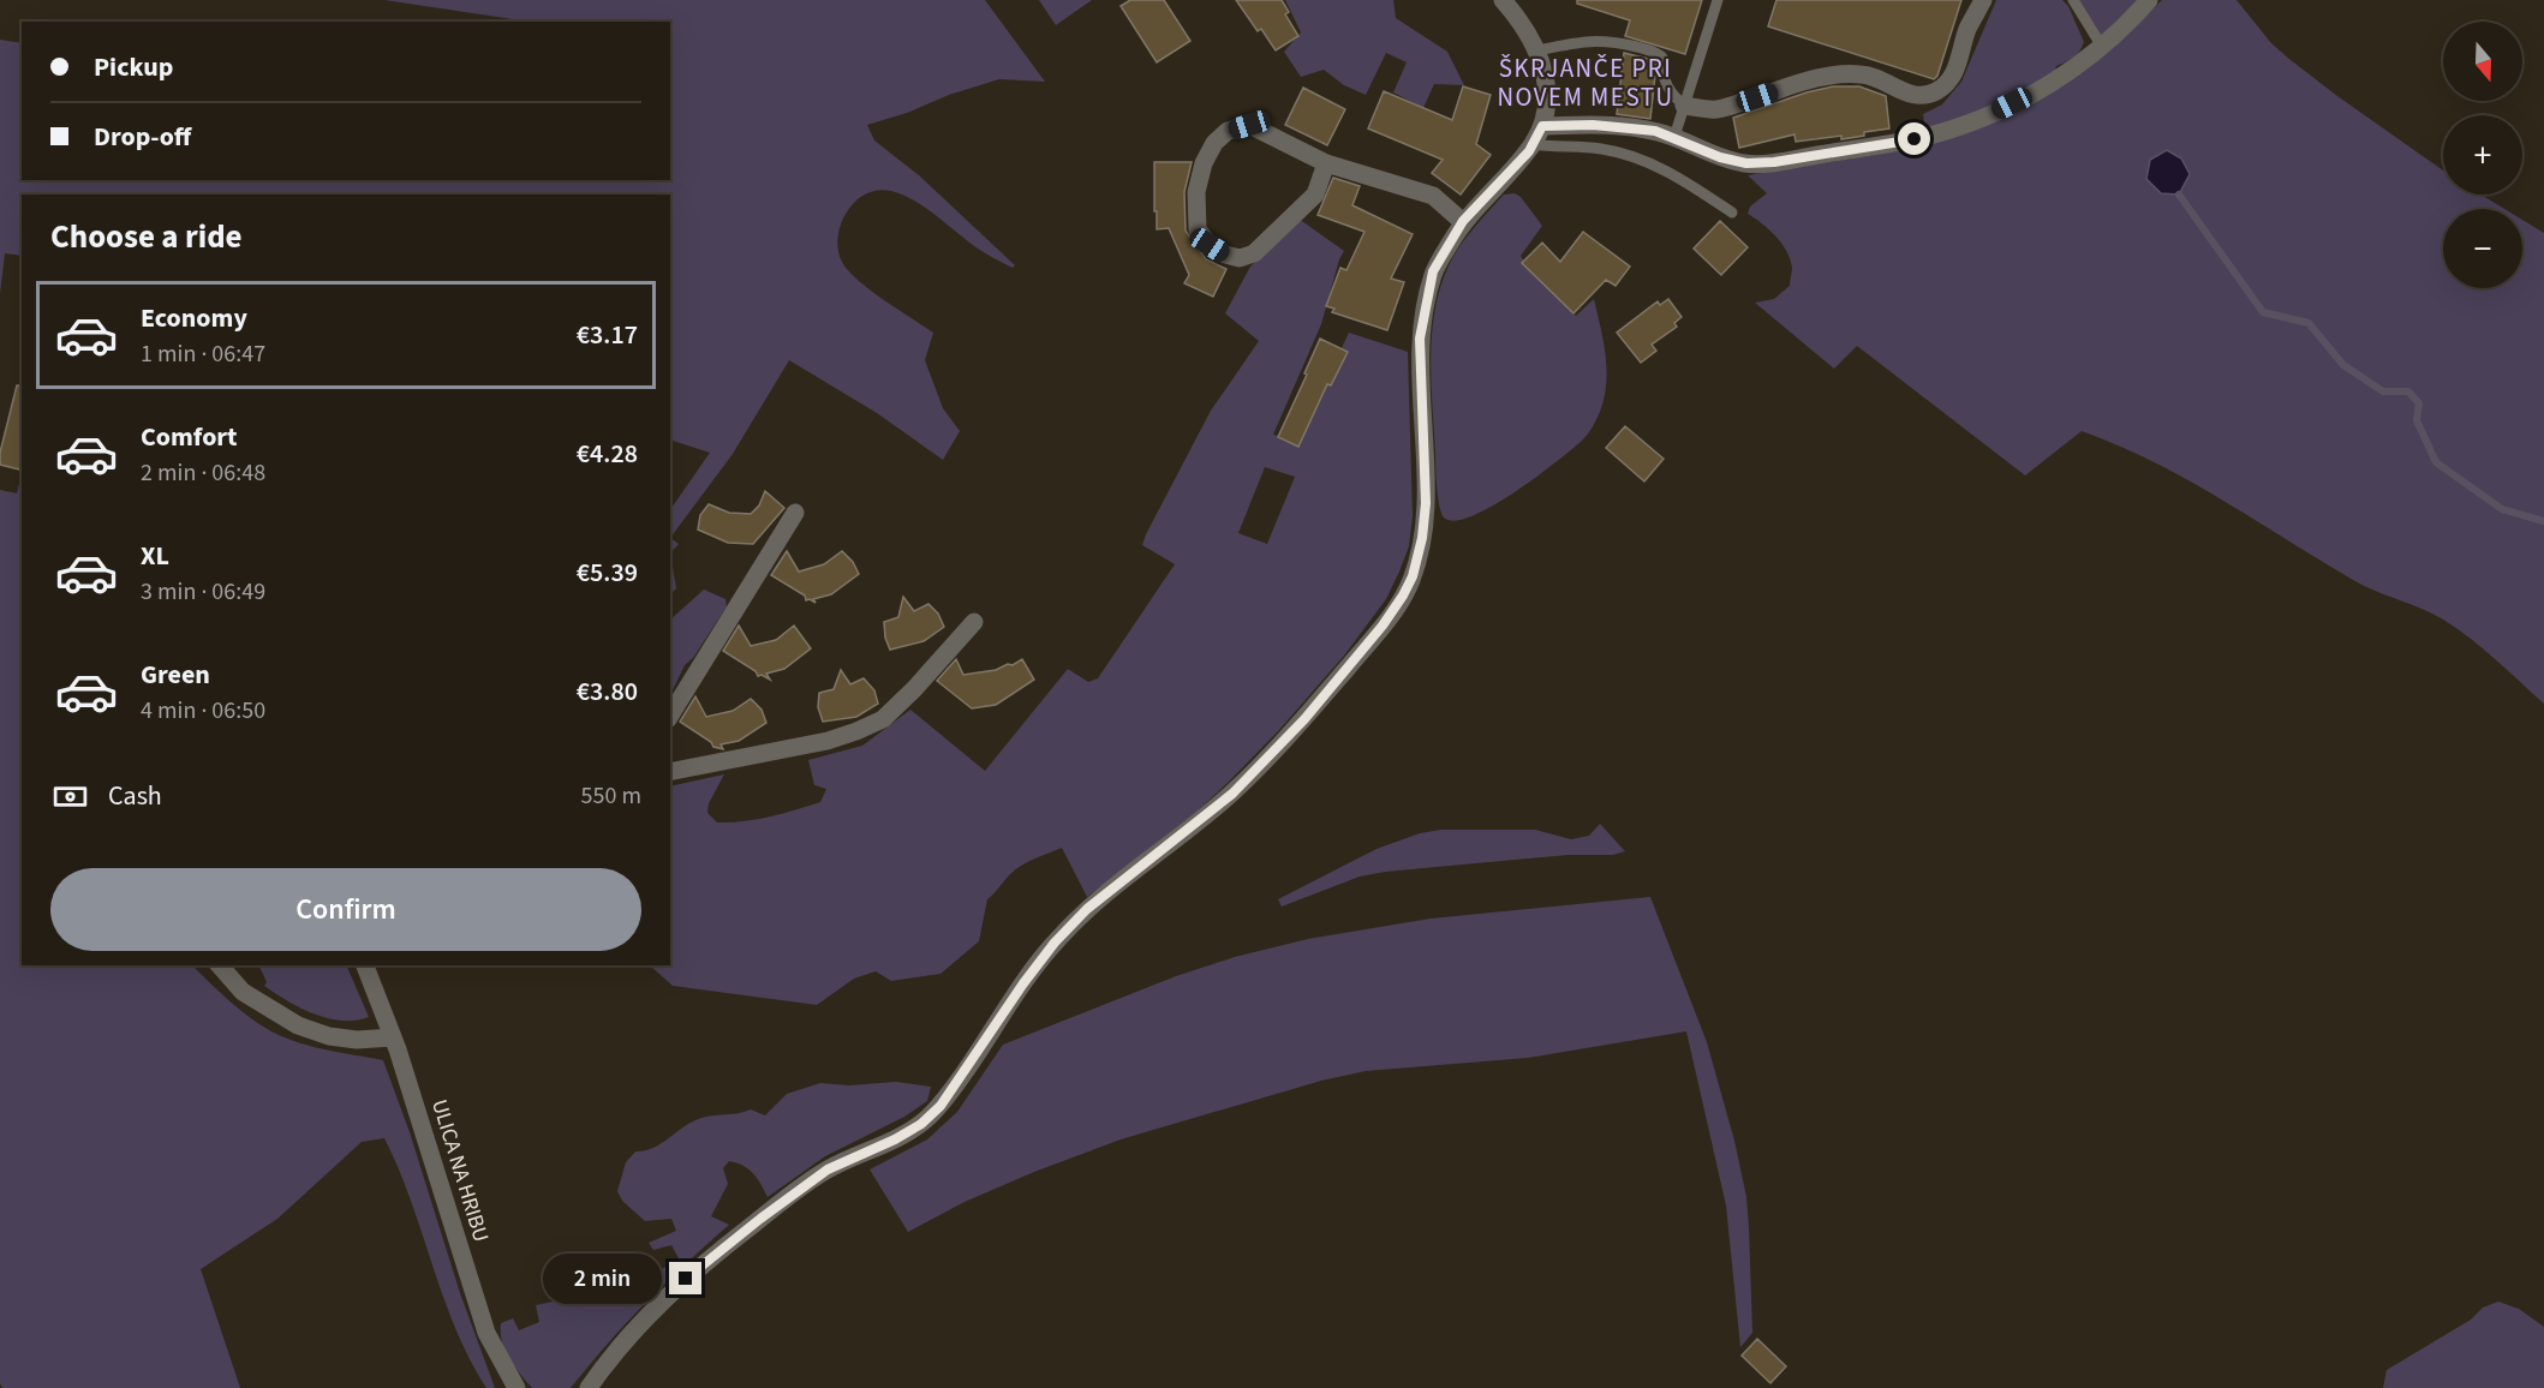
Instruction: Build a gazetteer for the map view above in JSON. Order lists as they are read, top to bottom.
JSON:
{
  "streets": {
    "street": ["ULICA NA HRIBU"]
  },
  "districts": ["ŠKRJANČE PRI NOVEM MESTU"],
  "north": "bottom",
  "page": {
    "map_buttons": ["+", "−"],
    "banner": ["Pickup", "Drop-off"],
    "heading": "Choose a ride",
    "list": [
      {
        "name": "Economy",
        "note": "1 min · 06:47",
        "value": "€3.17"
      },
      {
        "name": "Comfort",
        "note": "2 min · 06:48",
        "value": "€4.28"
      },
      {
        "name": "XL",
        "note": "3 min · 06:49",
        "value": "€5.39"
      },
      {
        "name": "Green",
        "note": "4 min · 06:50",
        "value": "€3.80"
      }
    ],
    "pay": ["Cash", "550 m"],
    "buttons": "Confirm",
    "bubble": "2 min"
  }
}
